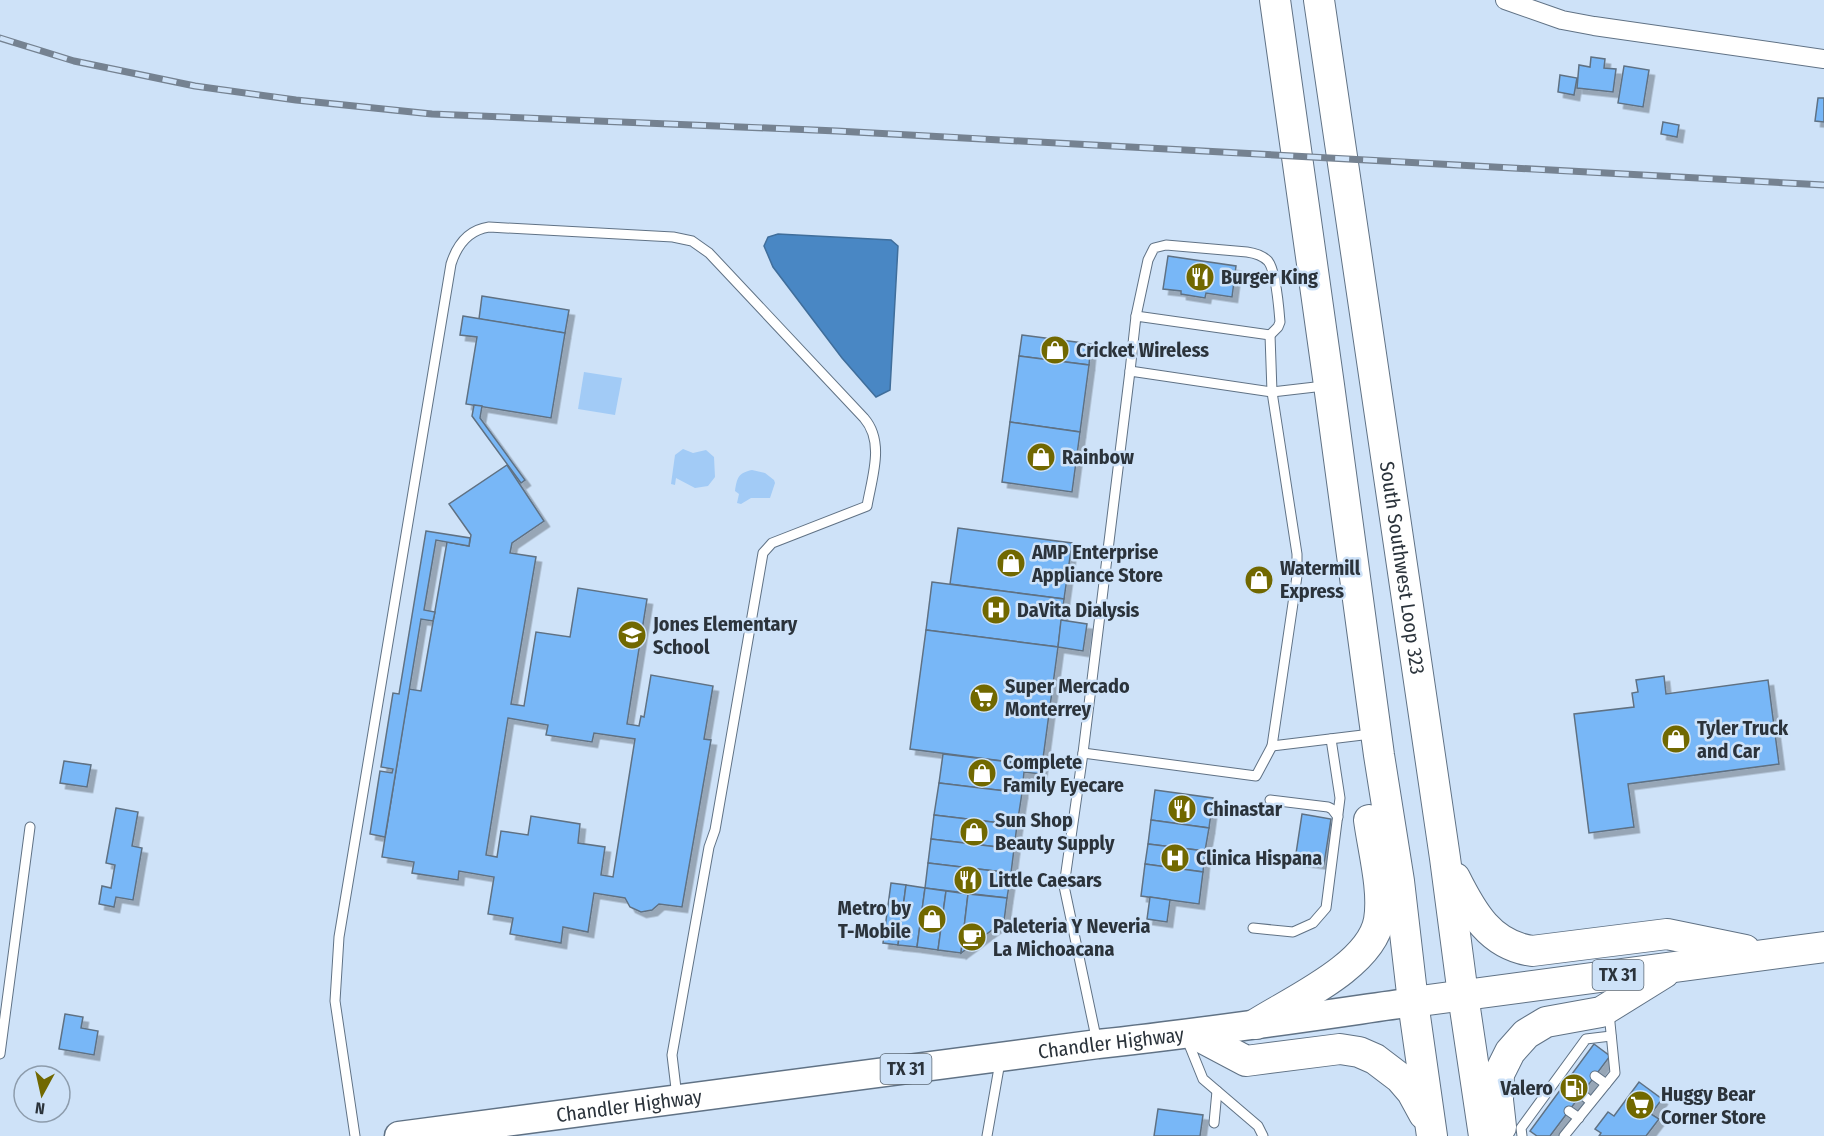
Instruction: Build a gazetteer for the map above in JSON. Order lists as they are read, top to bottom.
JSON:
{
  "streets": {
    "highway": ["South Southwest Loop 323", "TX 31", "Chandler Highway"]
  },
  "crossings": [
    ["South Southwest Loop 323", "Chandler Highway"]
  ],
  "places": {
    "restaurant": ["Burger King", "Chinastar", "Little Caesars"],
    "shop": [
      "Cricket Wireless",
      "Rainbow",
      "AMP Enterprise Appliance Store",
      "Watermill Express",
      "Tyler Truck and Car",
      "Complete Family Eyecare",
      "Sun Shop Beauty Supply",
      "Metro by T-Mobile"
    ],
    "hospital": ["DaVita Dialysis", "Clinica Hispana"],
    "school or university": ["Jones Elementary School"],
    "supermarket": ["Super Mercado Monterrey", "Huggy Bear Corner Store"],
    "cafe": ["Paleteria Y Neveria La Michoacana"],
    "fuel station": ["Valero"]
  },
  "north": "bottom"
}
